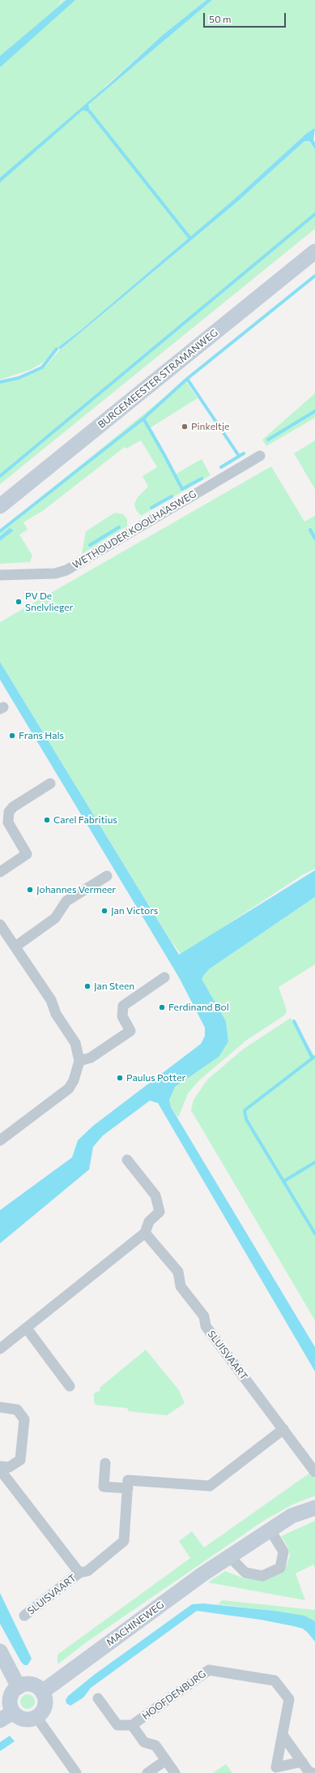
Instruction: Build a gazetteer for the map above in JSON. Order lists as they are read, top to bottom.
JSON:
{
  "streets": {
    "street": [
      "BURGEMEESTER STRAMANWEG",
      "WETHOUDER KOOLHAASWEG",
      "SLUISVAART",
      "MACHINEWEG",
      "HOOFDENBURG"
    ]
  },
  "places": [
    "Pinkeltje",
    "PV De Snelvlieger",
    "Frans Hals",
    "Carel Fabritius",
    "Johannes Vermeer",
    "Jan Victors",
    "Jan Steen",
    "Ferdinand Bol",
    "Paulus Potter"
  ],
  "scale_bar": "50 m"
}
